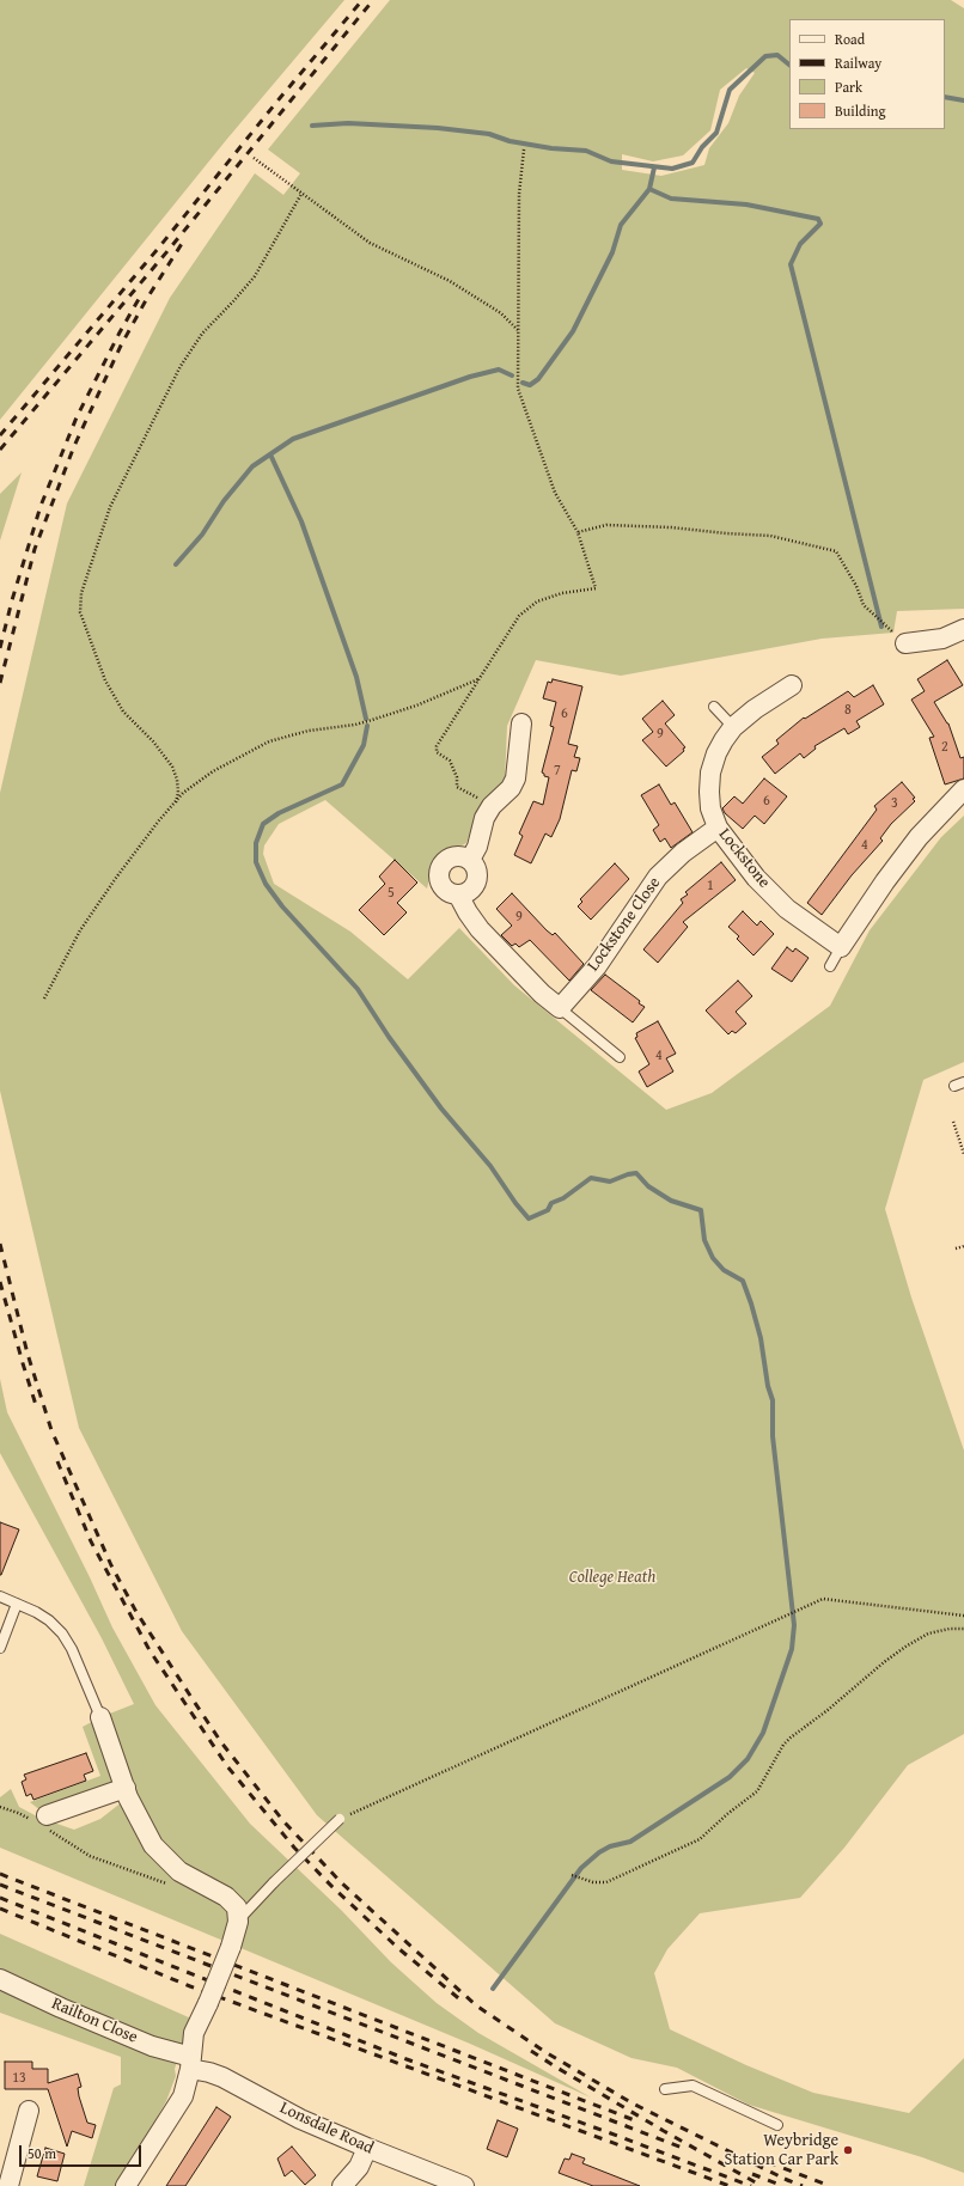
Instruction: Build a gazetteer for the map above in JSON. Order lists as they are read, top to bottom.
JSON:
{
  "streets": {
    "street": [
      "Lockstone",
      "Lockstone Close",
      "Railton Close",
      "Lonsdale Road"
    ]
  },
  "crossings": [
    ["Lockstone", "Lockstone Close"],
    ["Railton Close", "Lonsdale Road"]
  ],
  "parks": ["College Heath"],
  "places": ["Weybridge Station Car Park"],
  "house_numbers": [
    "8",
    "6",
    "9",
    "2",
    "7",
    "6",
    "3",
    "4",
    "1",
    "5",
    "9",
    "4",
    "13"
  ],
  "legend": [
    "Road",
    "Railway",
    "Park",
    "Building"
  ],
  "scale_bar": "50 m"
}
